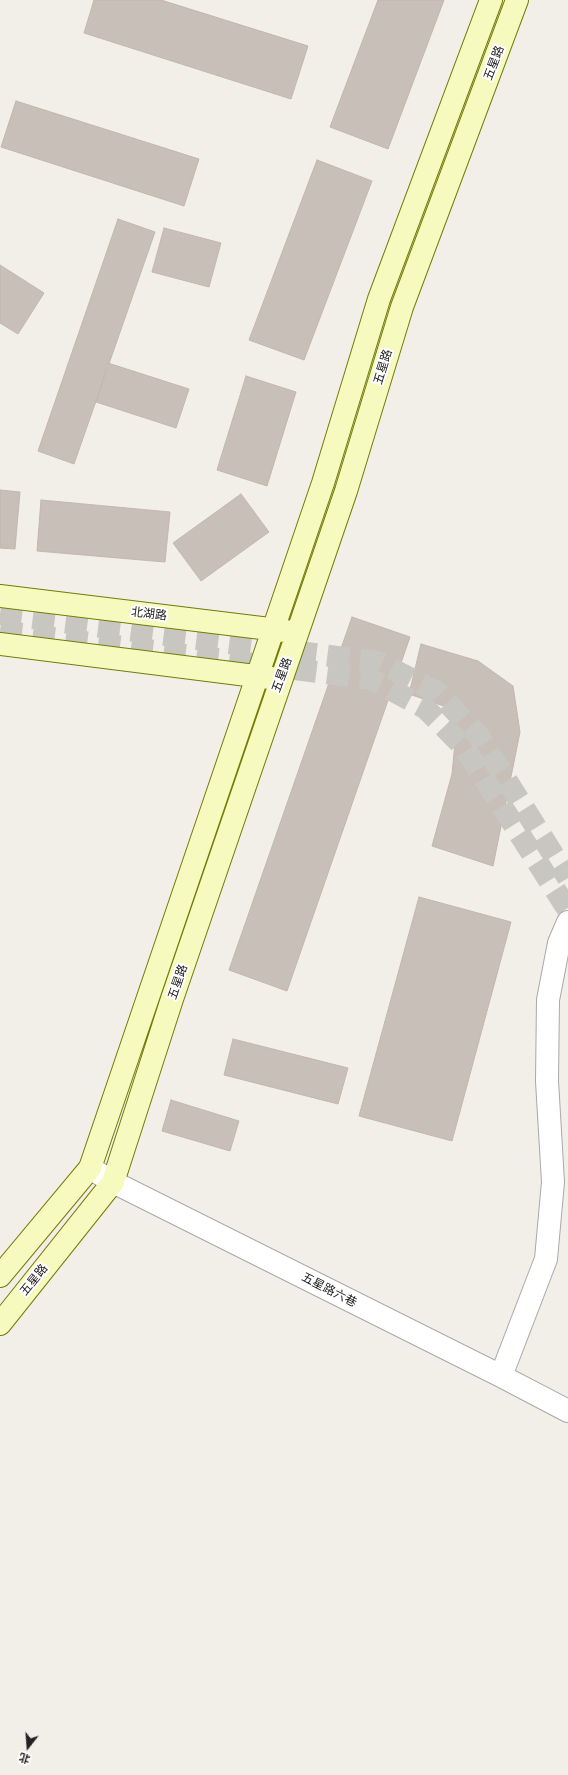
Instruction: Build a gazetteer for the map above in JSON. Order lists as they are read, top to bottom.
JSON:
{
  "streets": {
    "main road": ["五星路", "北湖路"],
    "street": ["五星路六巷"]
  },
  "crossings": [
    ["五星路", "北湖路"],
    ["五星路", "五星路六巷"]
  ],
  "north": "bottom"
}
